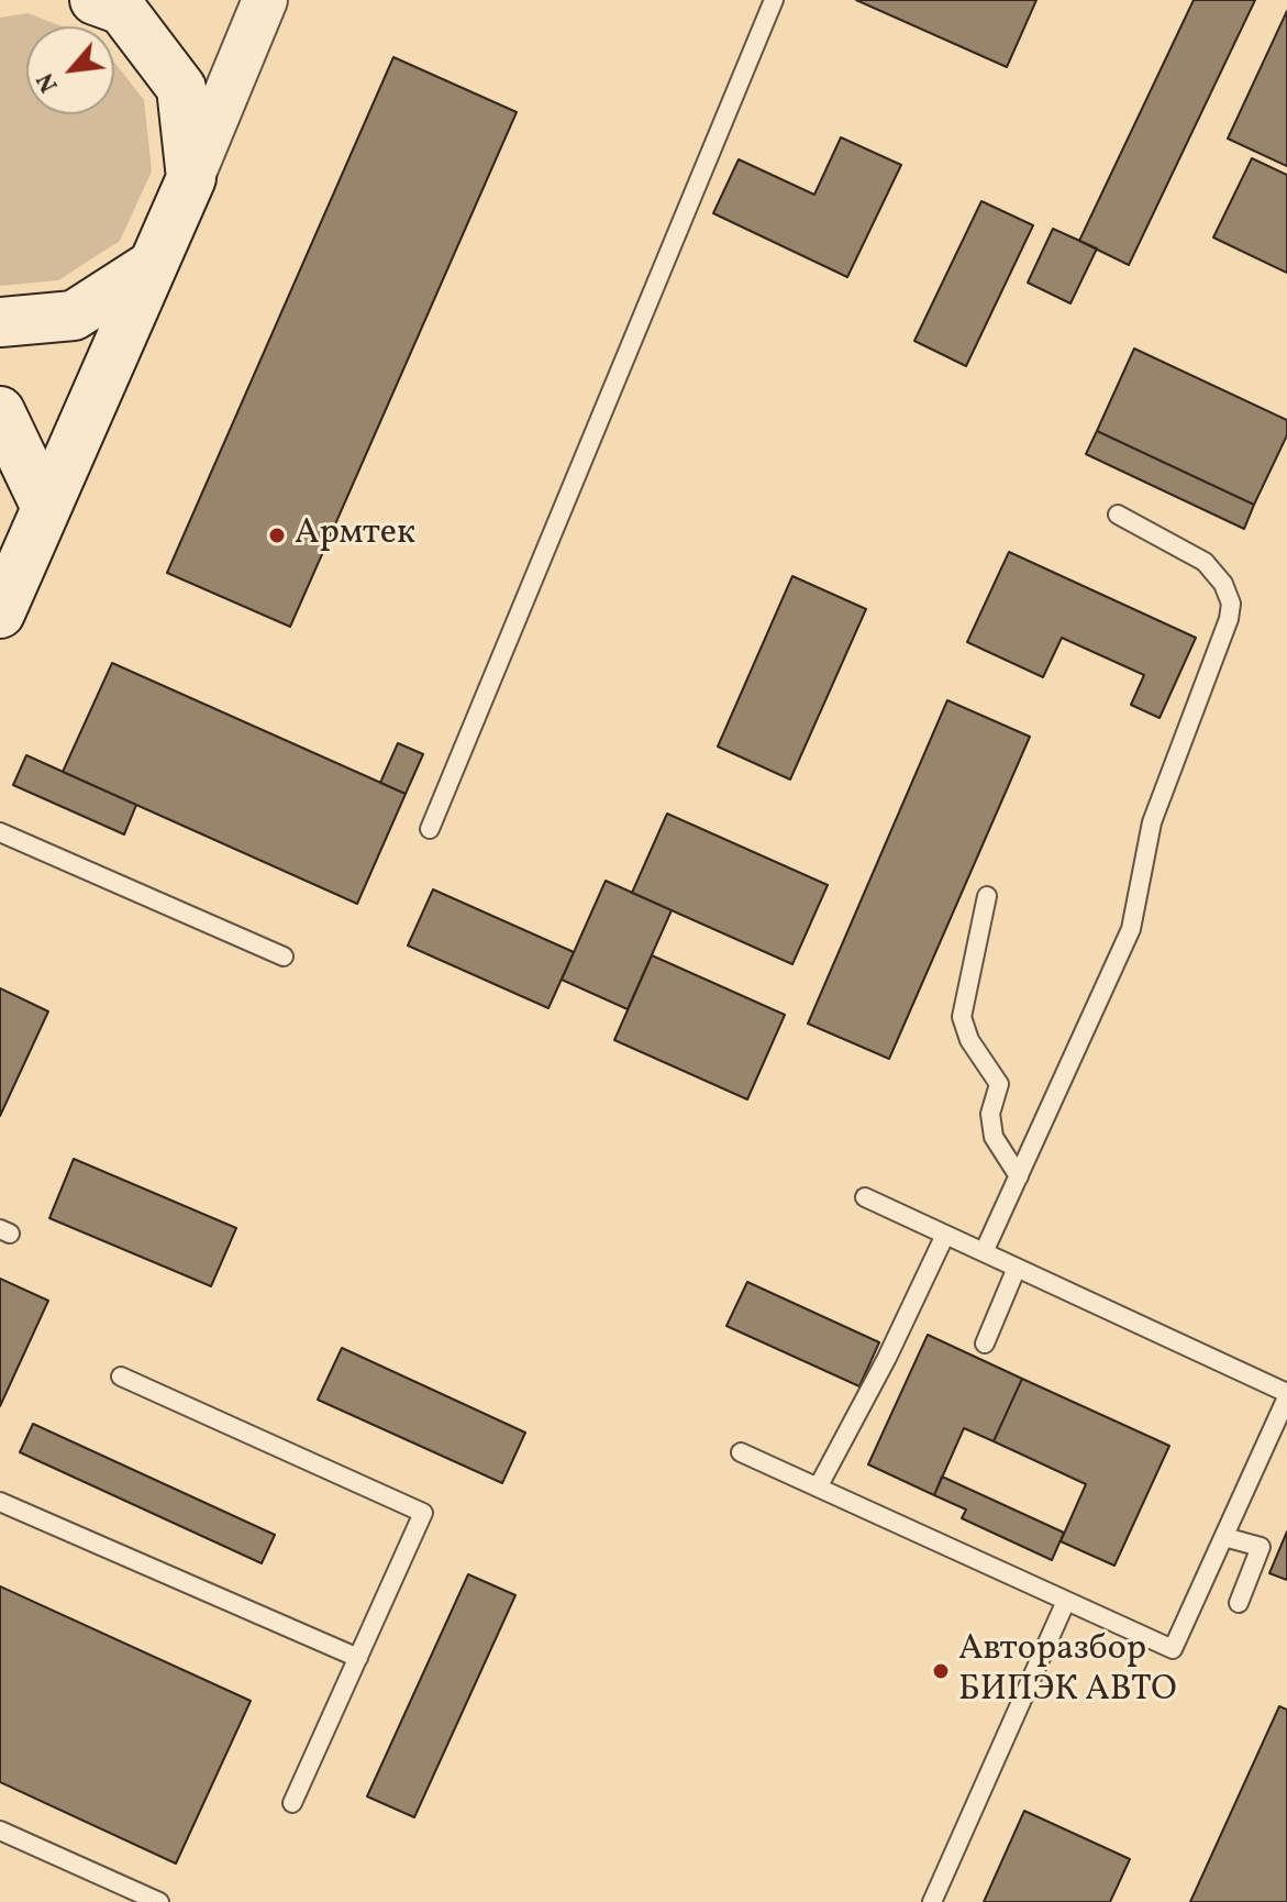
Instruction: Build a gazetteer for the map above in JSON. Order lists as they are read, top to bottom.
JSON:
{
  "places": ["Армтек", "Авторазбор БИПЭК АВТО"],
  "north": "bottom left"
}
